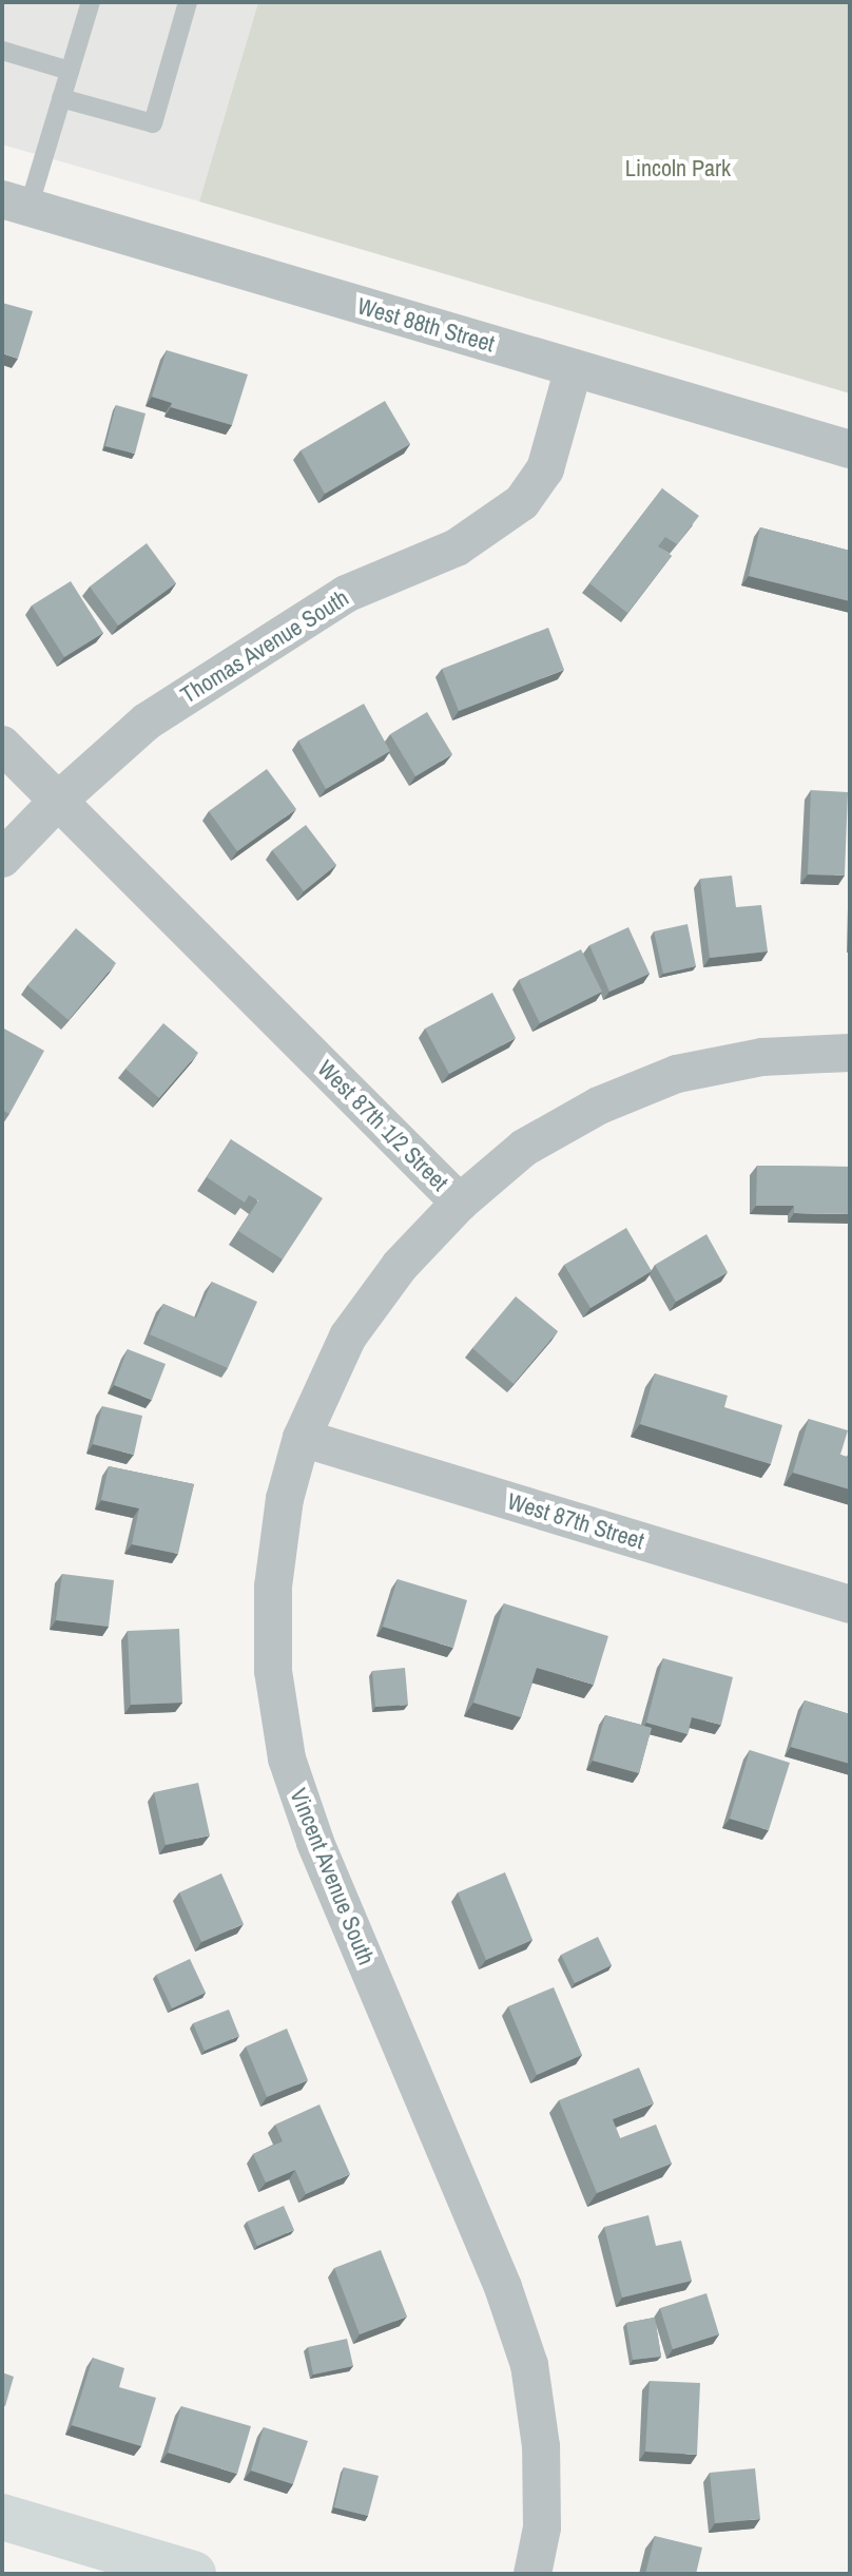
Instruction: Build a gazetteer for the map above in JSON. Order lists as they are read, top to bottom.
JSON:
{
  "streets": {
    "street": [
      "West 88th Street",
      "Thomas Avenue South",
      "West 87th 1/2 Street",
      "West 87th Street",
      "Vincent Avenue South"
    ]
  },
  "crossings": [
    ["West 88th Street", "Thomas Avenue South"],
    ["Thomas Avenue South", "West 87th 1/2 Street"],
    ["West 87th 1/2 Street", "Vincent Avenue South"],
    ["West 87th Street", "Vincent Avenue South"]
  ],
  "parks": ["Lincoln Park"]
}
